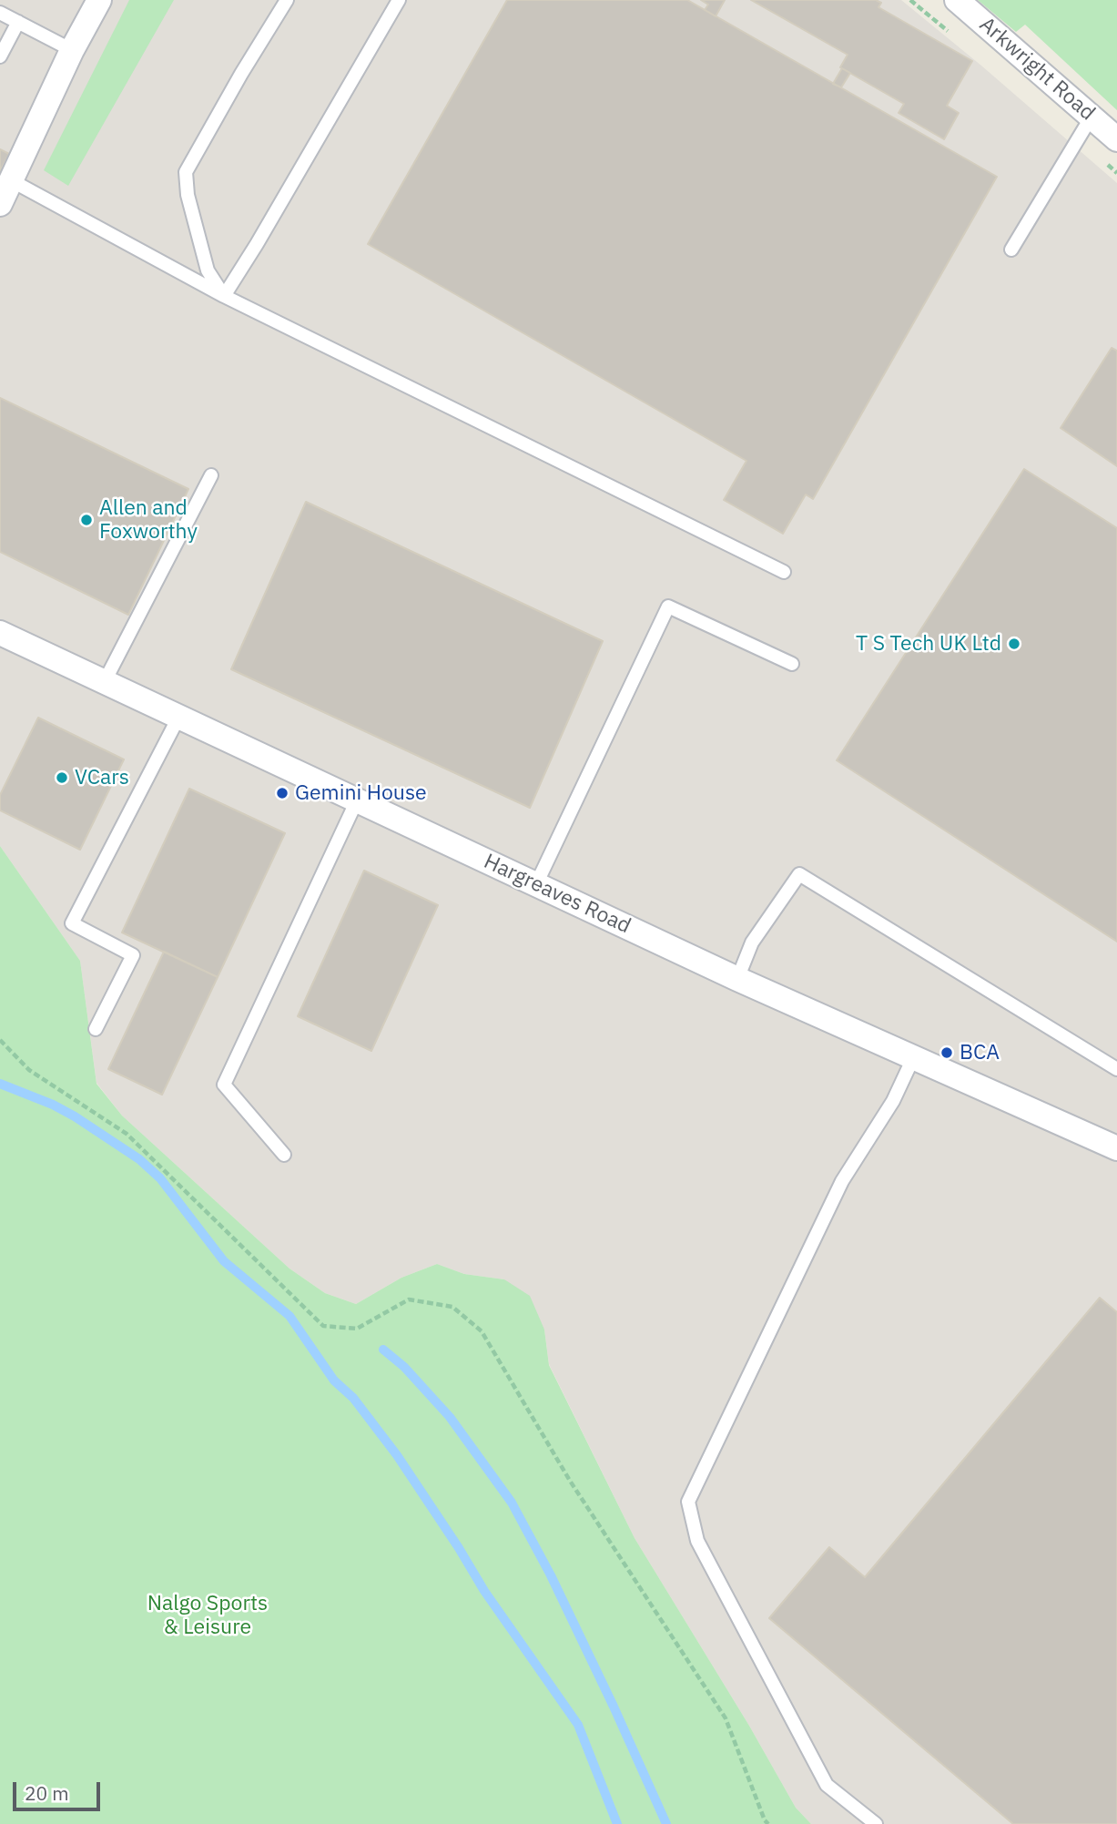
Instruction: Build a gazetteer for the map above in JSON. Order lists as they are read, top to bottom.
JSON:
{
  "streets": {
    "street": ["Arkwright Road", "Hargreaves Road"]
  },
  "parks": ["Nalgo Sports & Leisure"],
  "places": [
    "Allen and Foxworthy",
    "T S Tech UK Ltd",
    "VCars",
    "Gemini House",
    "BCA"
  ],
  "scale_bar": "20 m"
}
